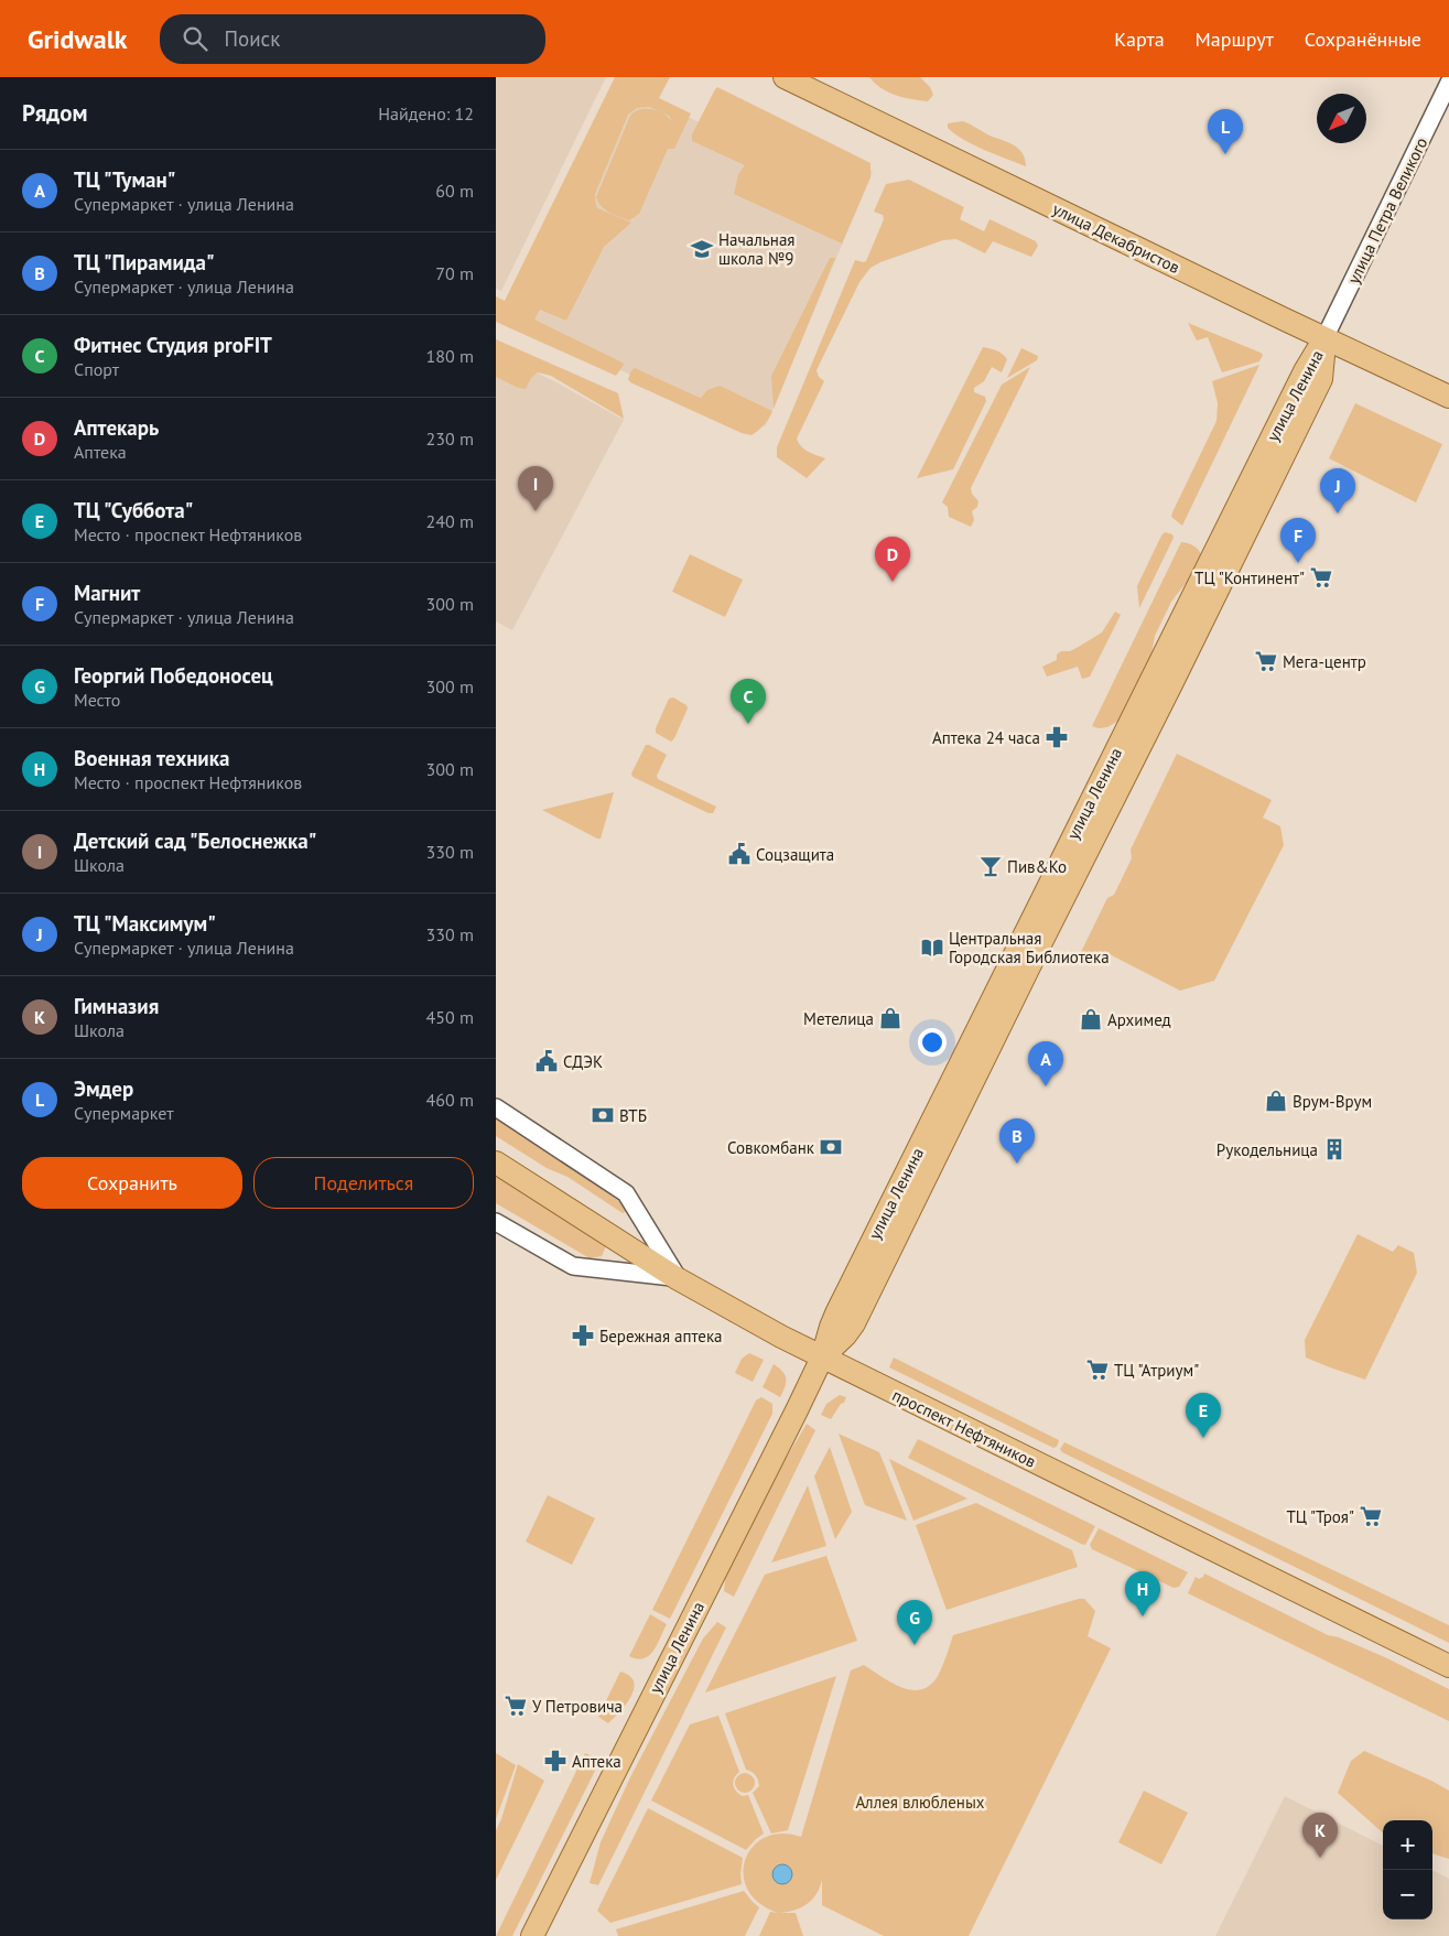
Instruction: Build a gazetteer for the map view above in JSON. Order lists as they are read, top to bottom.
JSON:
{
  "streets": {
    "main road": ["улица Декабристов", "улица Ленина", "проспект Нефтяников"],
    "street": ["улица Петра Великого"]
  },
  "crossings": [
    ["улица Петра Великого", "улица Декабристов"],
    ["улица Петра Великого", "улица Ленина"],
    ["улица Декабристов", "улица Ленина"],
    ["улица Ленина", "проспект Нефтяников"]
  ],
  "parks": ["Аллея влюбленых"],
  "places": {
    "school or university": ["Начальная школа №9"],
    "supermarket": [
      "ТЦ \"Континент\"",
      "Мега-центр",
      "ТЦ \"Атриум\"",
      "ТЦ \"Троя\"",
      "У Петровича"
    ],
    "pharmacy": ["Аптека 24 часа", "Бережная аптека", "Аптека"],
    "public building": ["Соцзащита", "СДЭК"],
    "bar": ["Пив&Ко"],
    "library": ["Центральная Городская Библиотека"],
    "shop": ["Метелица", "Архимед", "Врум-Врум"],
    "bank": ["ВТБ", "Совкомбанк"],
    "building": ["Рукодельница"]
  },
  "north": "bottom left",
  "page": {
    "header": "Gridwalk",
    "search": "Поиск",
    "nav": ["Карта", "Маршрут", "Сохранённые"],
    "heading": ["Рядом", "Найдено: 12"],
    "pins": [
      "L",
      "I",
      "J",
      "F",
      "D",
      "C",
      "A",
      "B",
      "E",
      "H",
      "G",
      "K"
    ],
    "list": [
      {
        "mark": "A",
        "name": "ТЦ \"Туман\"",
        "note": "Супермаркет · улица Ленина",
        "value": "60 m"
      },
      {
        "mark": "B",
        "name": "ТЦ \"Пирамида\"",
        "note": "Супермаркет · улица Ленина",
        "value": "70 m"
      },
      {
        "mark": "C",
        "name": "Фитнес Студия proFIT",
        "note": "Спорт",
        "value": "180 m"
      },
      {
        "mark": "D",
        "name": "Аптекарь",
        "note": "Аптека",
        "value": "230 m"
      },
      {
        "mark": "E",
        "name": "ТЦ \"Суббота\"",
        "note": "Место · проспект Нефтяников",
        "value": "240 m"
      },
      {
        "mark": "F",
        "name": "Магнит",
        "note": "Супермаркет · улица Ленина",
        "value": "300 m"
      },
      {
        "mark": "G",
        "name": "Георгий Победоносец",
        "note": "Место",
        "value": "300 m"
      },
      {
        "mark": "H",
        "name": "Военная техника",
        "note": "Место · проспект Нефтяников",
        "value": "300 m"
      },
      {
        "mark": "I",
        "name": "Детский сад \"Белоснежка\"",
        "note": "Школа",
        "value": "330 m"
      },
      {
        "mark": "J",
        "name": "ТЦ \"Максимум\"",
        "note": "Супермаркет · улица Ленина",
        "value": "330 m"
      },
      {
        "mark": "K",
        "name": "Гимназия",
        "note": "Школа",
        "value": "450 m"
      },
      {
        "mark": "L",
        "name": "Эмдер",
        "note": "Супермаркет",
        "value": "460 m"
      }
    ],
    "buttons": ["Сохранить", "Поделиться"],
    "map_buttons": ["+", "−"]
  }
}
